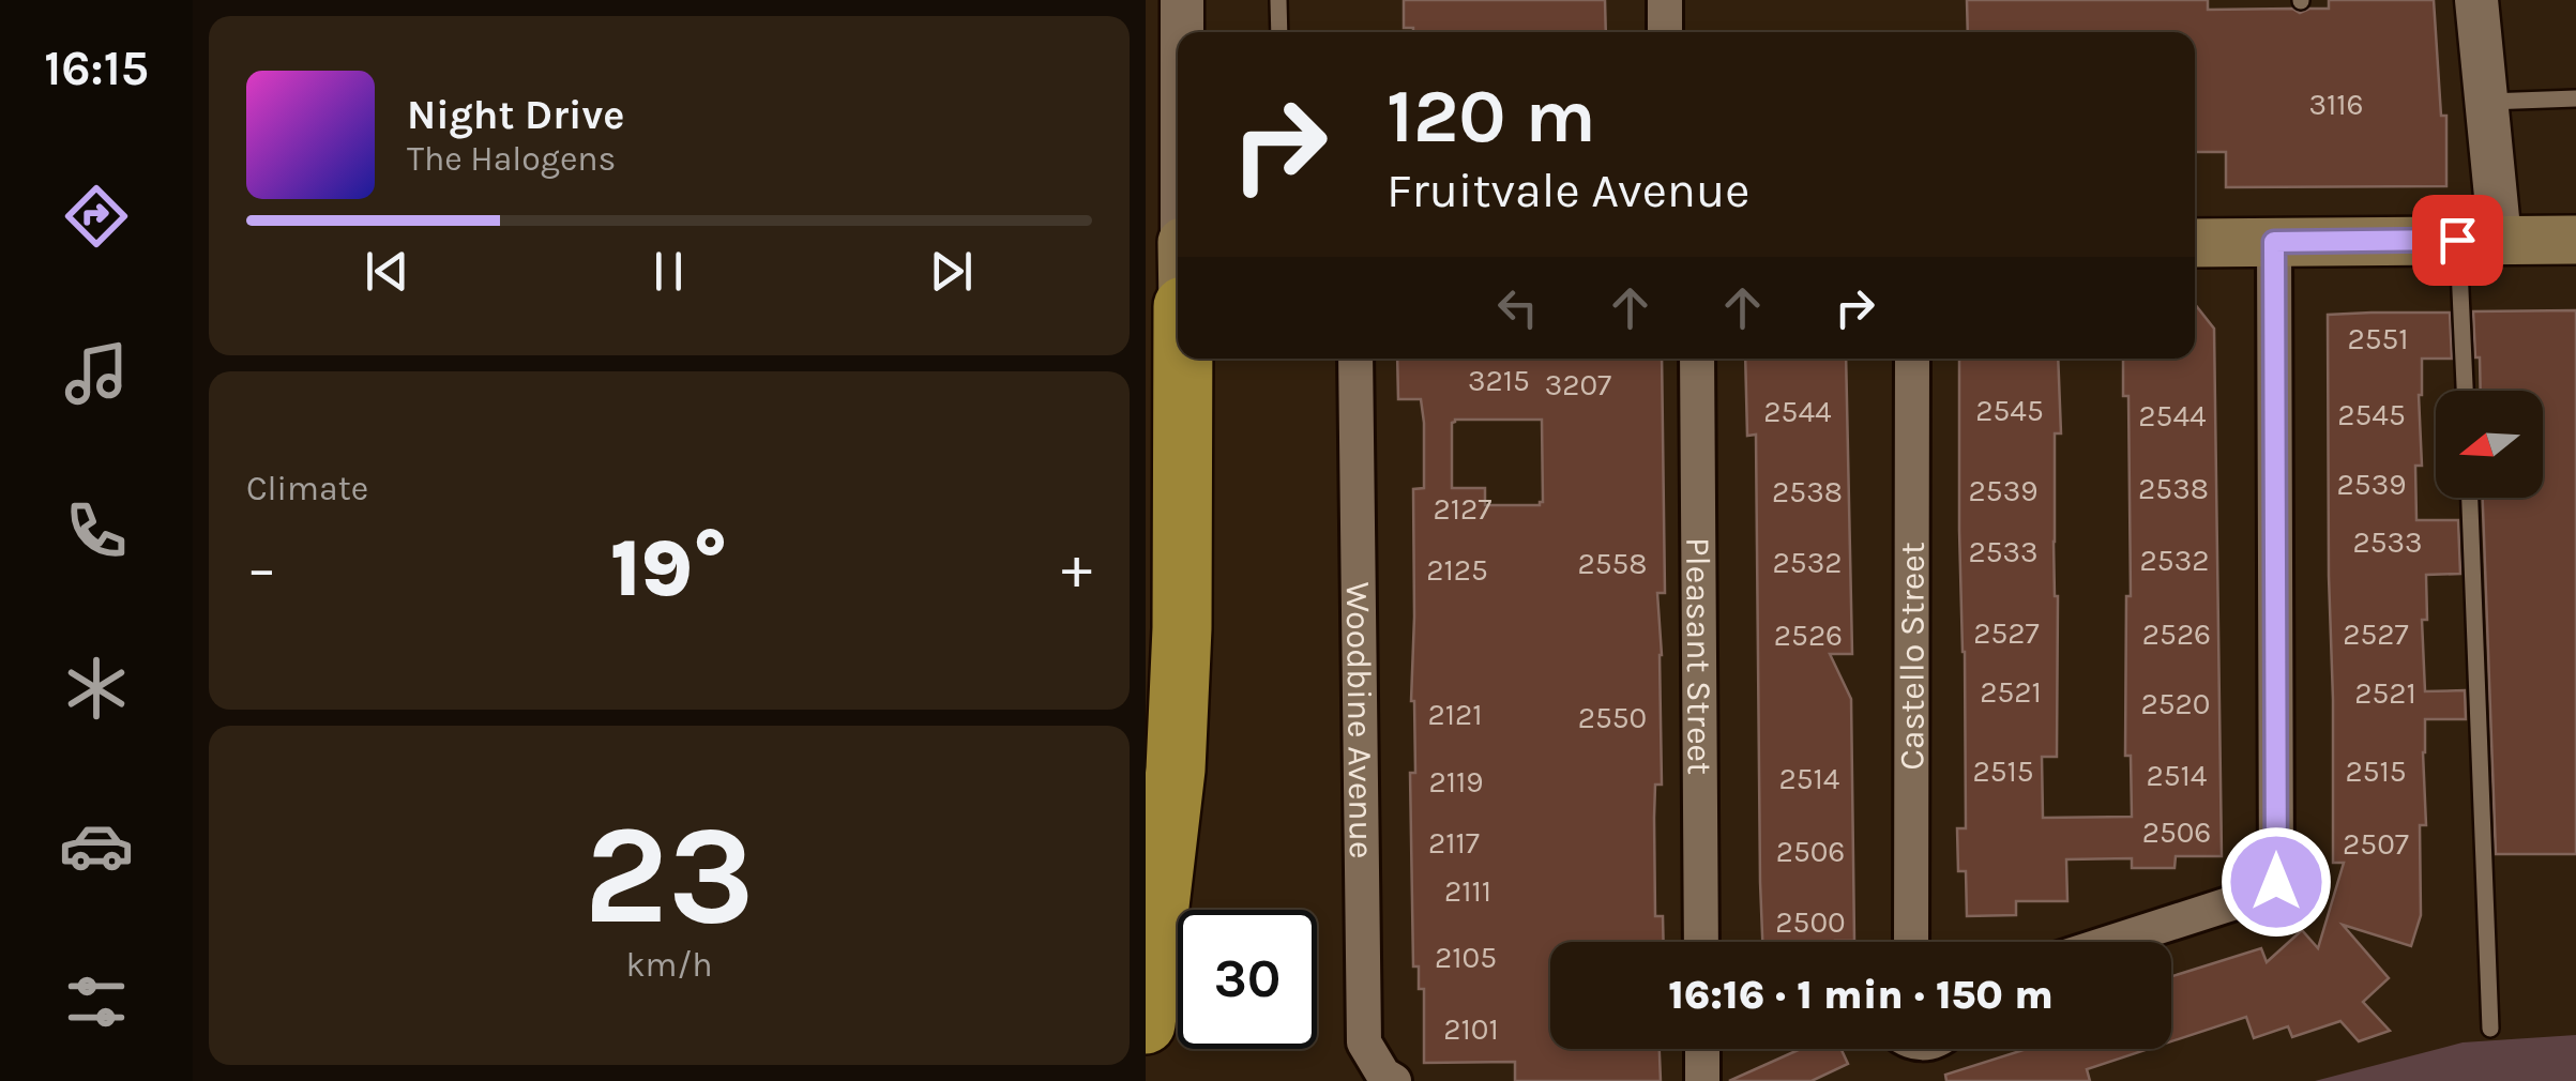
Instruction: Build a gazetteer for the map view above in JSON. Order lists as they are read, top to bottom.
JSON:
{
  "streets": {
    "street": ["Pleasant Street", "Castello Street", "Woodbine Avenue"]
  },
  "house_numbers": [
    "3116",
    "2551",
    "3215",
    "3207",
    "2545",
    "2544",
    "2545",
    "2544",
    "2539",
    "2538",
    "2539",
    "2538",
    "2127",
    "2533",
    "2533",
    "2532",
    "2532",
    "2558",
    "2125",
    "2527",
    "2526",
    "2527",
    "2526",
    "2521",
    "2521",
    "2520",
    "2121",
    "2550",
    "2515",
    "2515",
    "2514",
    "2514",
    "2119",
    "2506",
    "2117",
    "2507",
    "2506",
    "2111",
    "2500",
    "2105",
    "2101"
  ],
  "north": "left",
  "page": {
    "tabs": "16:15",
    "turn": ["120 m", "Fruitvale Avenue"],
    "song": ["Night Drive", "The Halogens"],
    "tile": [
      "Climate",
      ["23", "km/h"]
    ],
    "heat": ["−", "19°", "+"],
    "limit": "30",
    "trip": "16:16 · 1 min · 150 m"
  }
}
